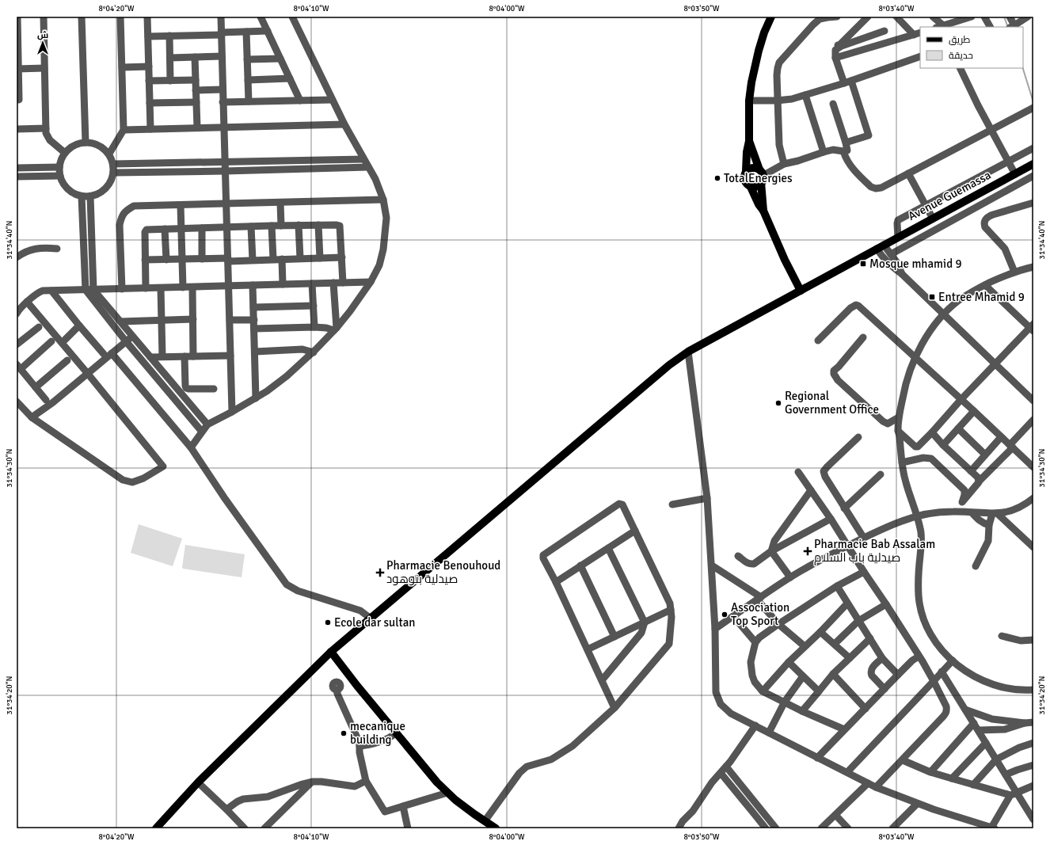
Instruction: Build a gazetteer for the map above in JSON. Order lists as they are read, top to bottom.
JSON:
{
  "streets": {
    "main road": ["Avenue Guemassa"]
  },
  "places": {
    "other": [
      "TotalEnergies",
      "Regional Government Office",
      "Association Top Sport",
      "Ecole dar sultan",
      "mecanique building"
    ],
    "transit": ["Mosque mhamid 9", "Entree Mhamid 9"],
    "health": ["Pharmacie Bab Assalam صيدلية باب السلام", "Pharmacie Benouhoud صيدلية بنوهود"]
  },
  "legend": ["طريق", "حديقة"],
  "north": "top",
  "coordinates": [
    "8°04'20\"W",
    "8°04'10\"W",
    "8°04'00\"W",
    "8°03'50\"W",
    "8°03'40\"W",
    "31°34'40\"N",
    "31°34'30\"N",
    "31°34'20\"N"
  ]
}
